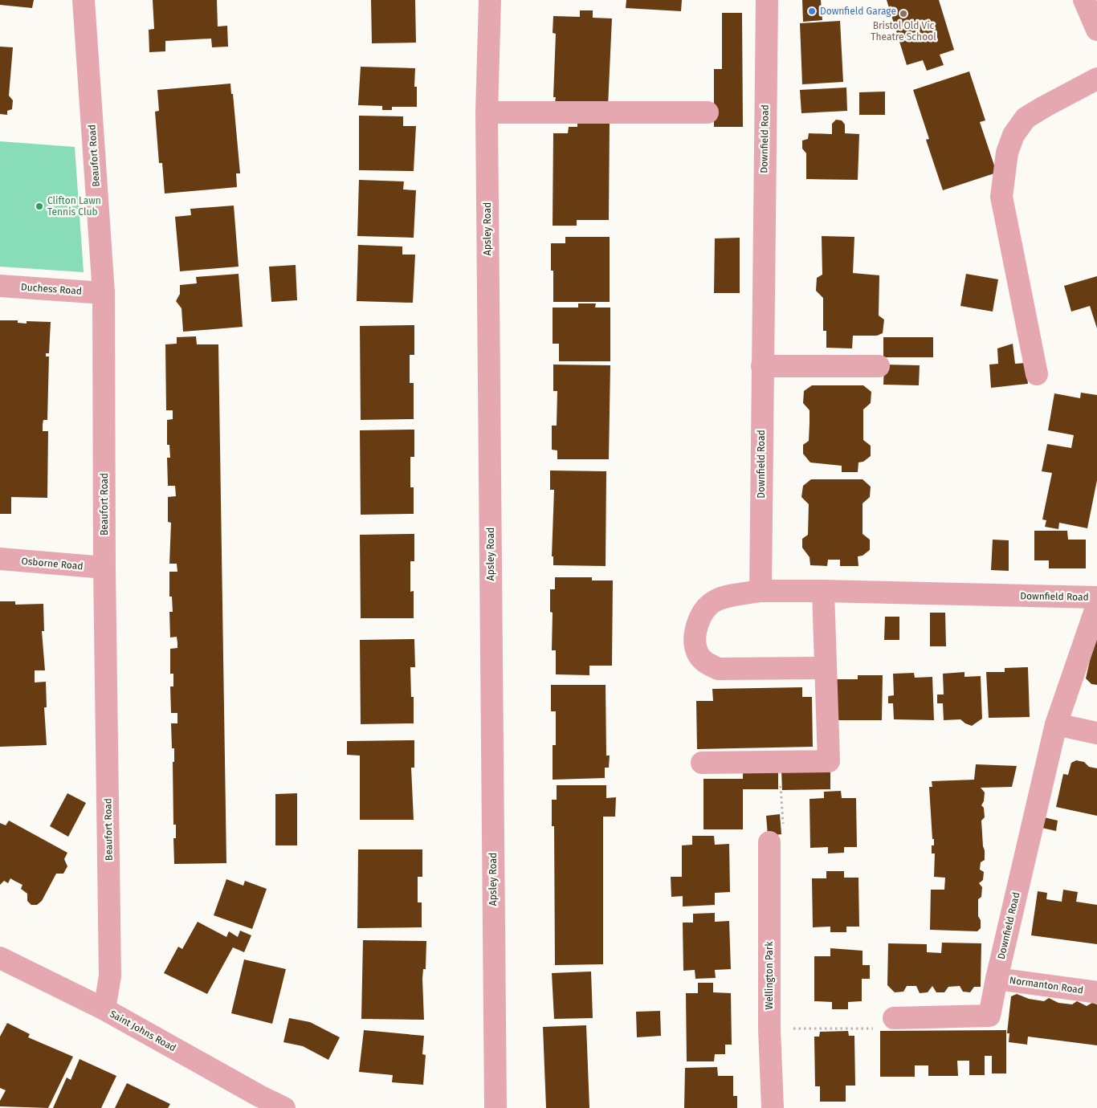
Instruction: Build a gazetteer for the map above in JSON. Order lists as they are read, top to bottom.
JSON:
{
  "streets": {
    "street": [
      "Downfield Road",
      "Beaufort Road",
      "Apsley Road",
      "Duchess Road",
      "Osborne Road",
      "Wellington Park",
      "Normanton Road",
      "Saint Johns Road"
    ]
  },
  "crossings": [
    ["Downfield Road", "Normanton Road"],
    ["Beaufort Road", "Duchess Road"],
    ["Beaufort Road", "Osborne Road"],
    ["Beaufort Road", "Saint Johns Road"]
  ],
  "places": ["Downfield Garage", "Bristol Old Vic Theatre School", "Clifton Lawn Tennis Club"]
}
